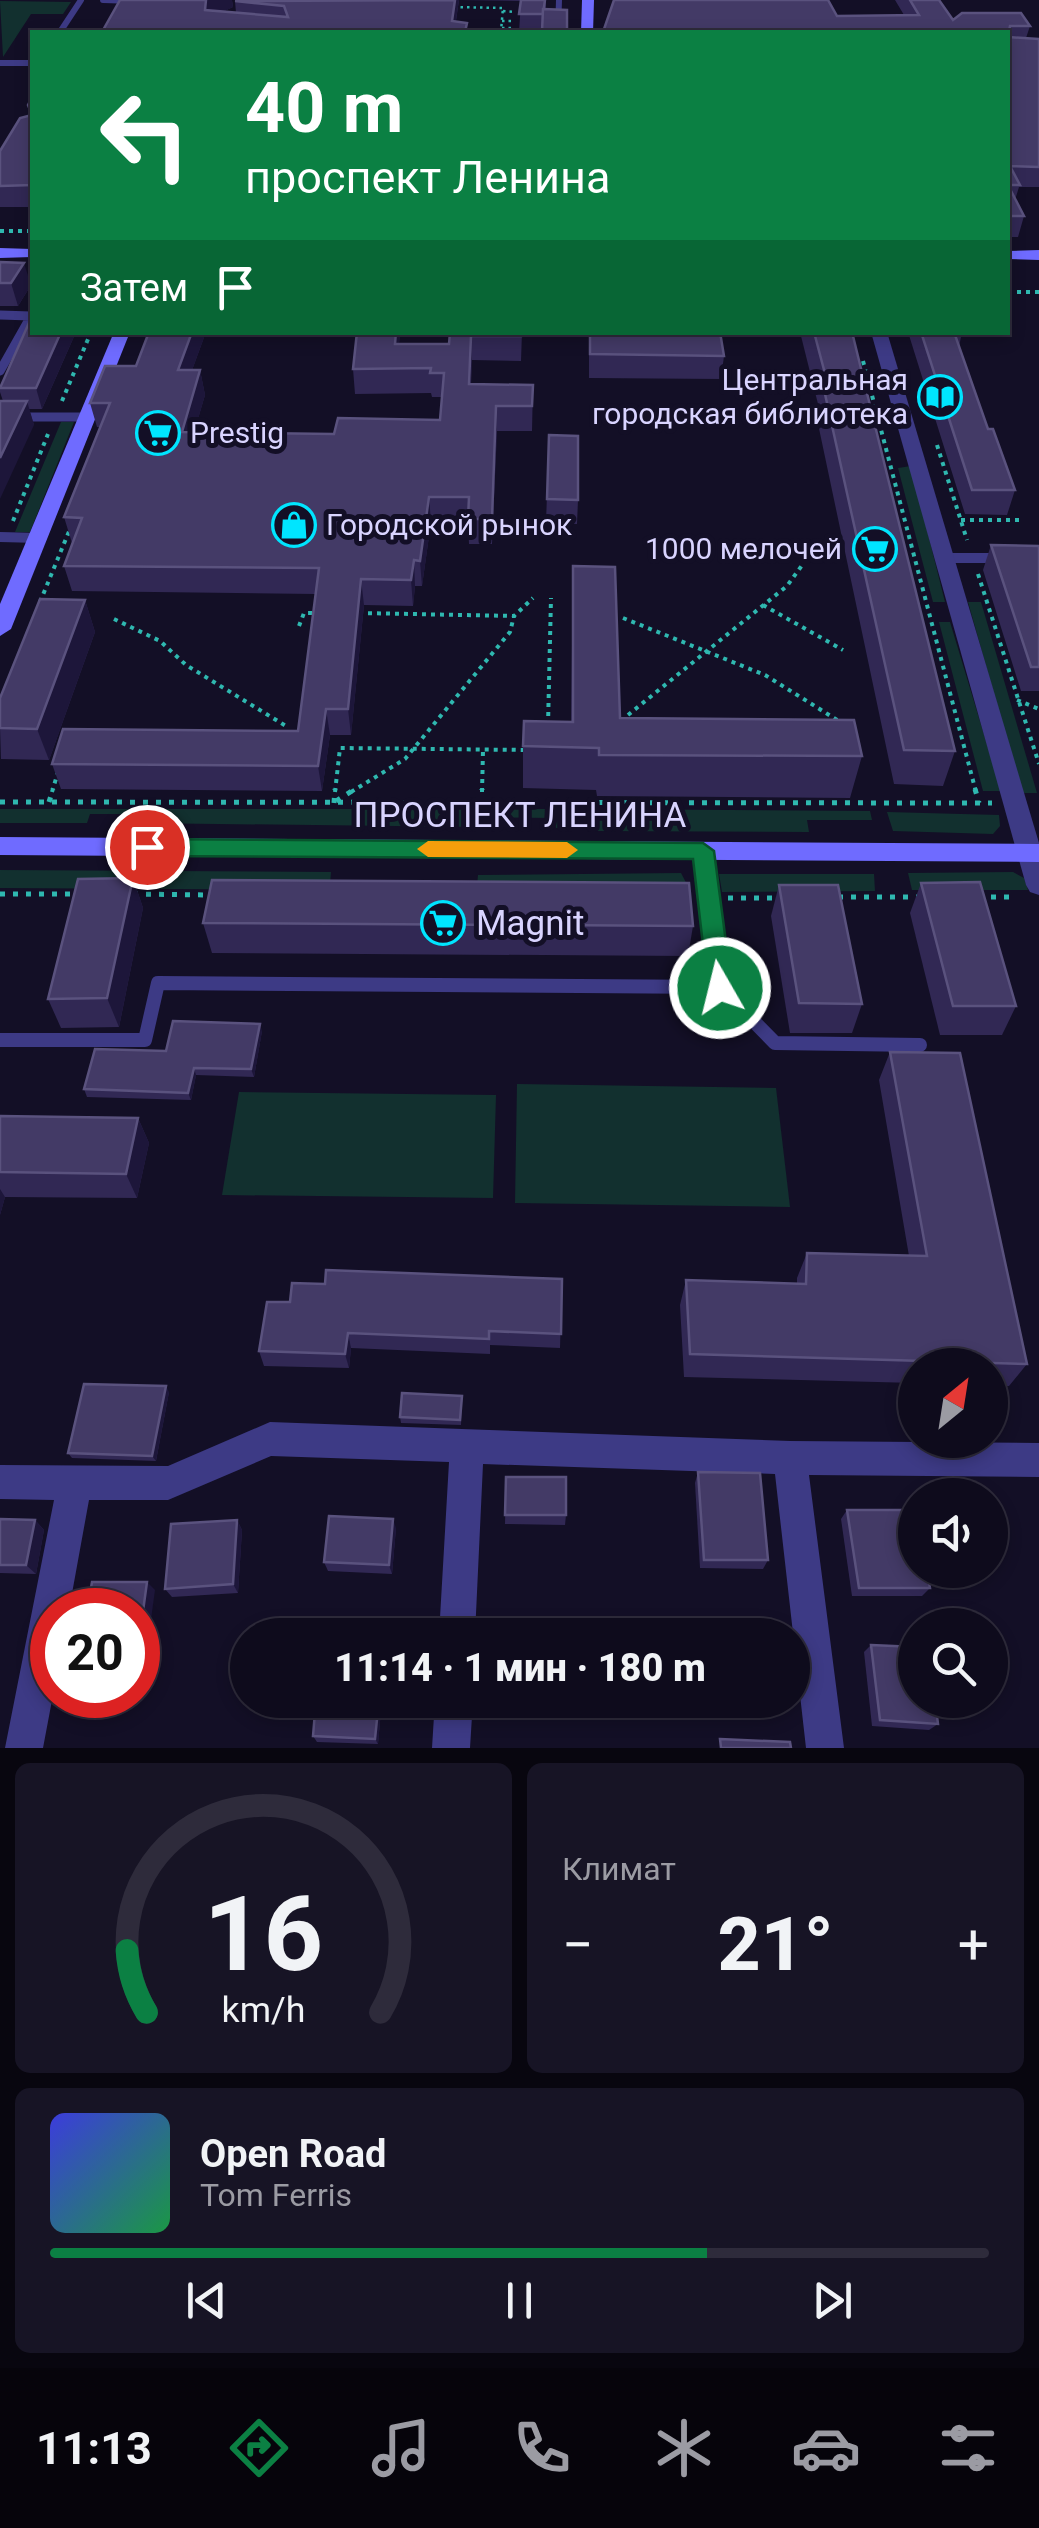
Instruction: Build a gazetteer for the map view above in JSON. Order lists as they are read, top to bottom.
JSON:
{
  "streets": {
    "street": ["ПРОСПЕКТ ЛЕНИНА"]
  },
  "places": {
    "library": ["Центральная городская библиотека"],
    "supermarket": ["Prestig", "1000 мелочей", "Magnit"],
    "shop": ["Городской рынок"]
  },
  "north": "top right",
  "page": {
    "turn": ["40 m", "проспект Ленина"],
    "then": "Затем",
    "limit": "20",
    "trip": "11:14 · 1 мин · 180 m",
    "tile": "Климат",
    "heat": ["−", "21°", "+"],
    "song": ["Open Road", "Tom Ferris"],
    "tabs": "11:13",
    "gauge": ["16", "km/h"]
  }
}
